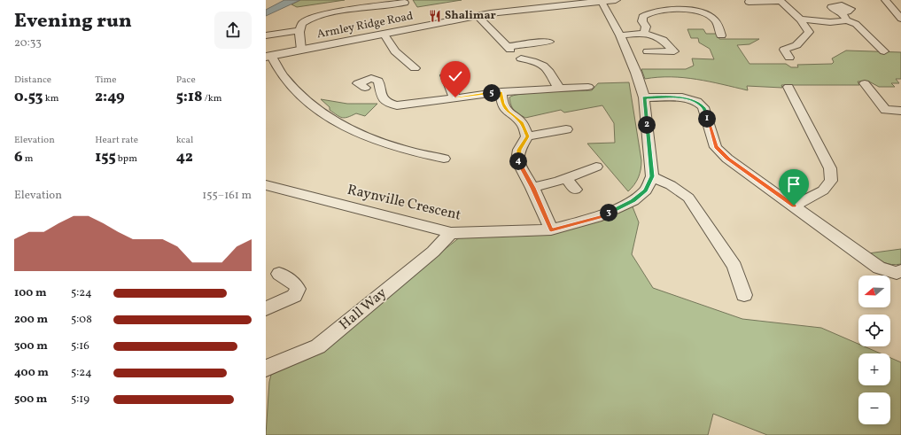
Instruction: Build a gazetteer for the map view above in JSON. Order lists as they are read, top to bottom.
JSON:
{
  "streets": {
    "street": ["Armley Ridge Road", "Raynville Crescent", "Hall Way"]
  },
  "crossings": [
    ["Raynville Crescent", "Hall Way"]
  ],
  "places": {
    "restaurant": ["Shalimar"]
  },
  "north": "left",
  "page": {
    "heading": ["Evening run", "20:33"],
    "stats": [
      ["Distance", "0.53 km"],
      ["Time", "2:49"],
      ["Pace", "5:18 /km"],
      ["Elevation", "6 m"],
      ["Heart rate", "155 bpm"],
      ["kcal", "42"]
    ],
    "pins": [
      "5",
      "1",
      "2",
      "4",
      "3"
    ],
    "chart": ["Elevation", "155–161 m"],
    "map_buttons": ["+", "−"],
    "list": [
      {
        "name": "100 m",
        "note": "5:24"
      },
      {
        "name": "200 m",
        "note": "5:08"
      },
      {
        "name": "300 m",
        "note": "5:16"
      },
      {
        "name": "400 m",
        "note": "5:24"
      },
      {
        "name": "500 m",
        "note": "5:19"
      }
    ]
  }
}
